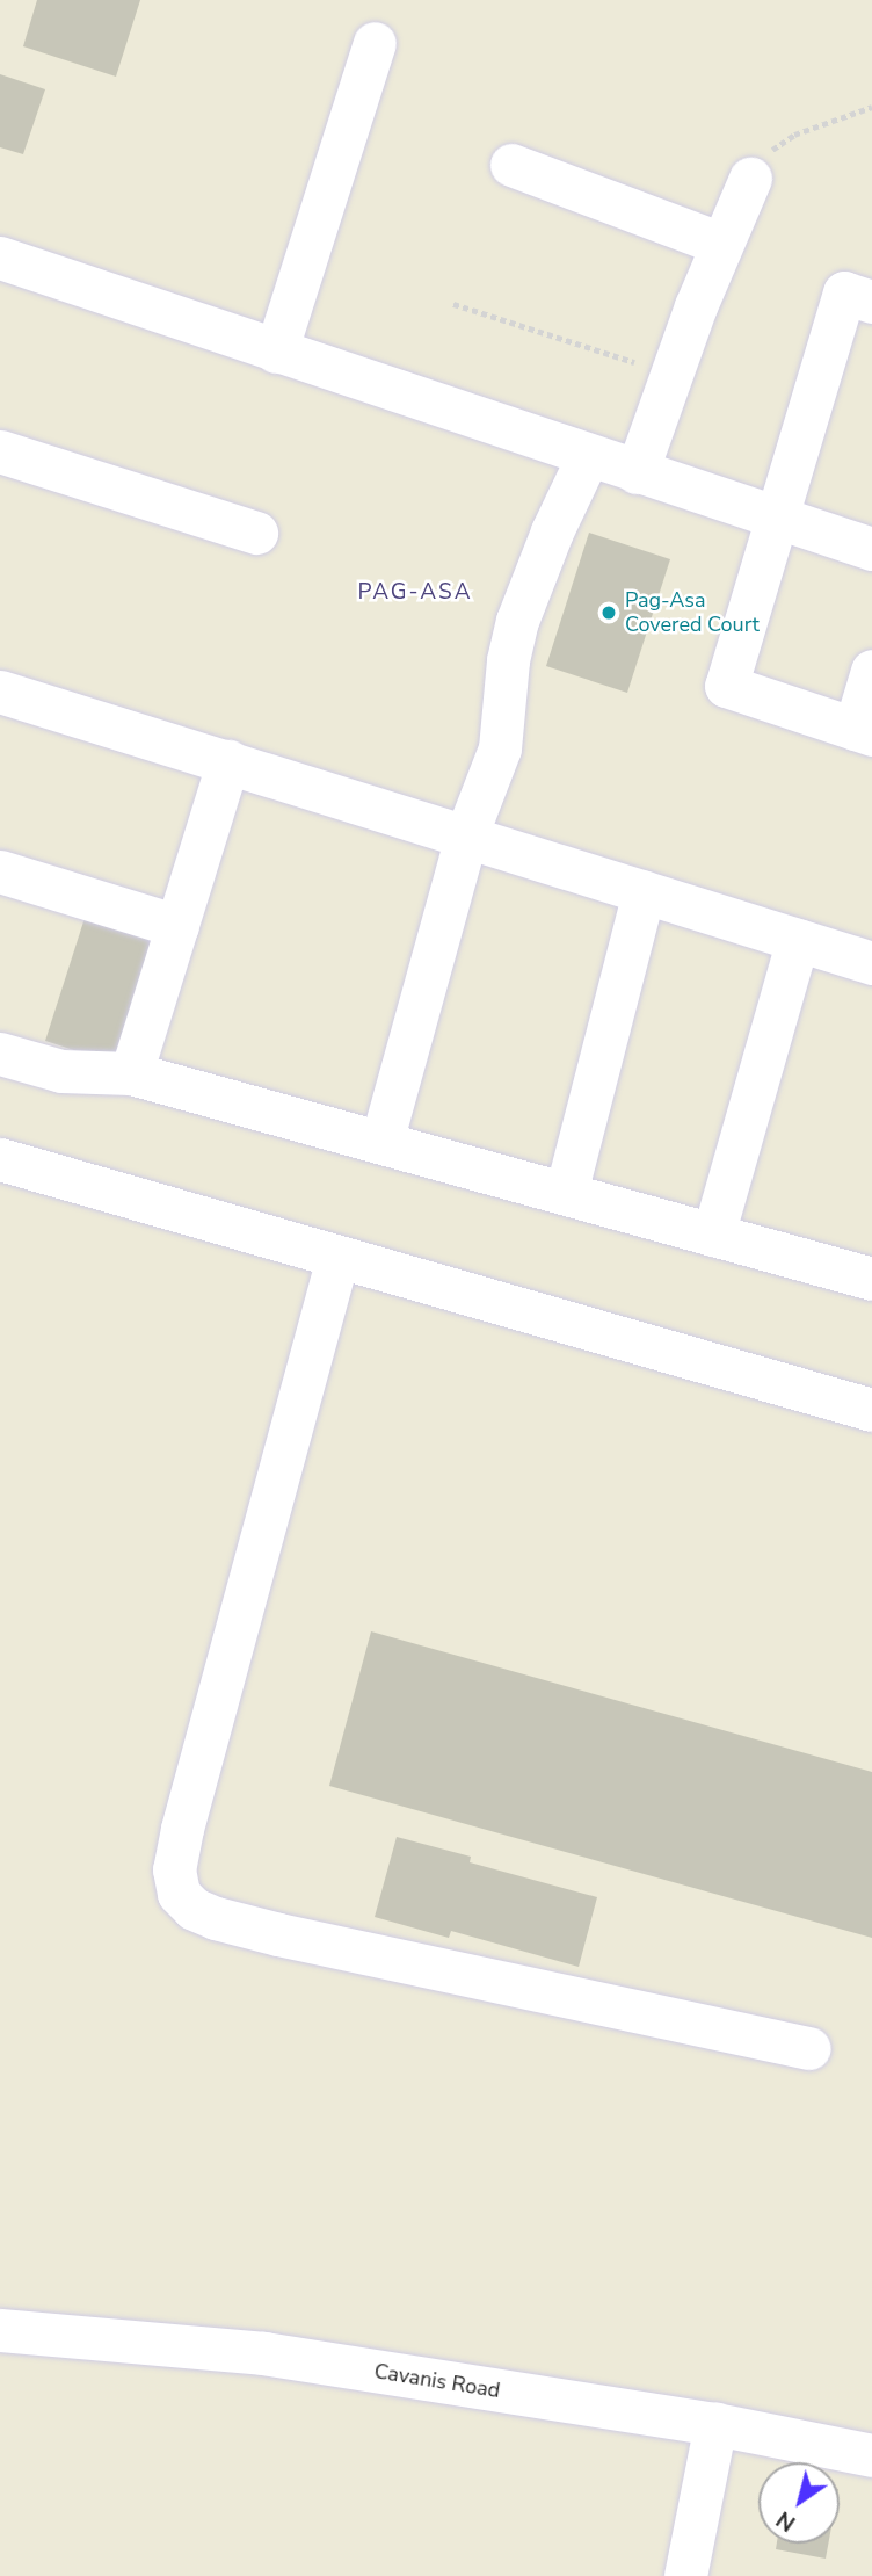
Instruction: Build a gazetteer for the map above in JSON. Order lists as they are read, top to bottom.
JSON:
{
  "streets": {
    "street": ["Cavanis Road"]
  },
  "districts": ["PAG-ASA"],
  "places": ["Pag-Asa Covered Court"],
  "north": "bottom left"
}
